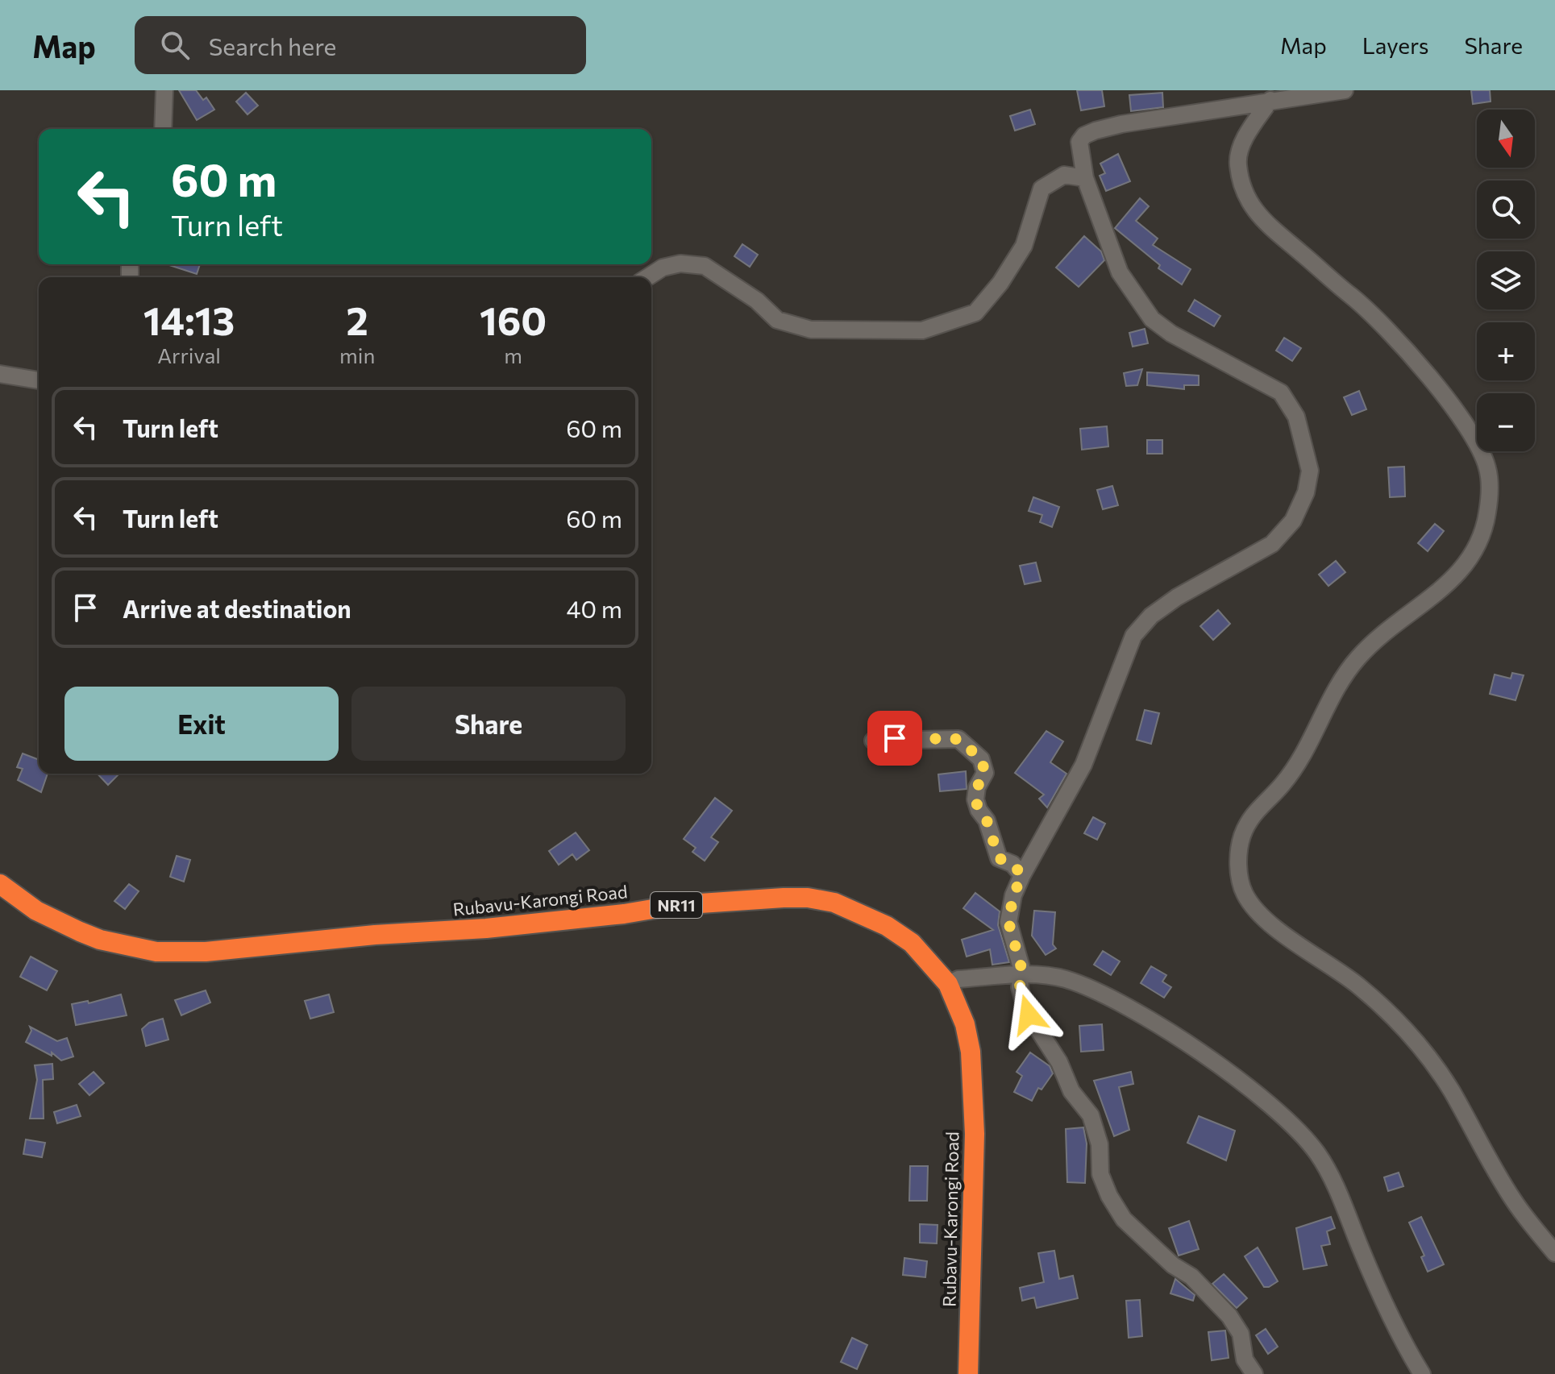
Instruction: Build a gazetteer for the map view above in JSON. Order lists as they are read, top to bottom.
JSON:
{
  "streets": {
    "highway": ["Rubavu-Karongi Road", "NR11"]
  },
  "north": "bottom",
  "page": {
    "header": "Map",
    "search": "Search here",
    "nav": ["Map", "Layers", "Share"],
    "map_buttons": ["+", "−"],
    "turn": ["60 m", "Turn left"],
    "eta": [
      "14:13",
      "Arrival",
      "2",
      "min",
      "160",
      "m"
    ],
    "list": [
      {
        "name": "Turn left",
        "value": "60 m"
      },
      {
        "name": "Turn left",
        "value": "60 m"
      },
      {
        "name": "Arrive at destination",
        "value": "40 m"
      }
    ],
    "buttons": ["Exit", "Share"]
  }
}
